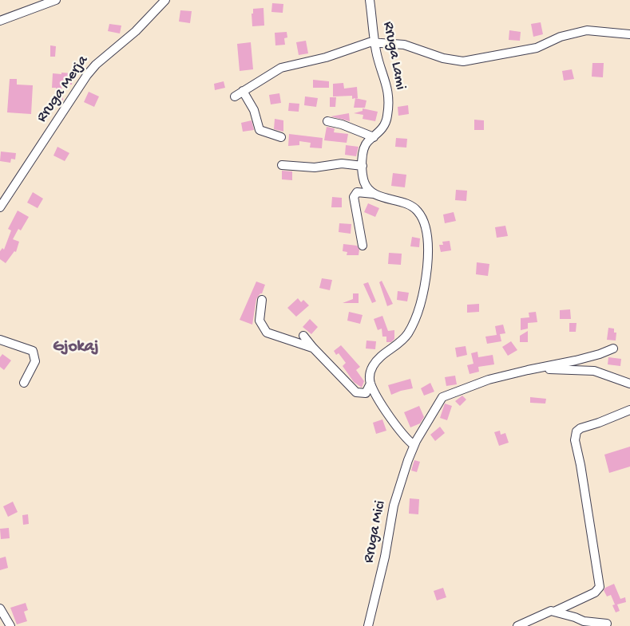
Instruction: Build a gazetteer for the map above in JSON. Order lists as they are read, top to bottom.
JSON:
{
  "streets": {
    "street": ["Rruga Lami", "Rruga Merja", "Rruga Mici"]
  },
  "districts": ["Gjokaj"]
}
